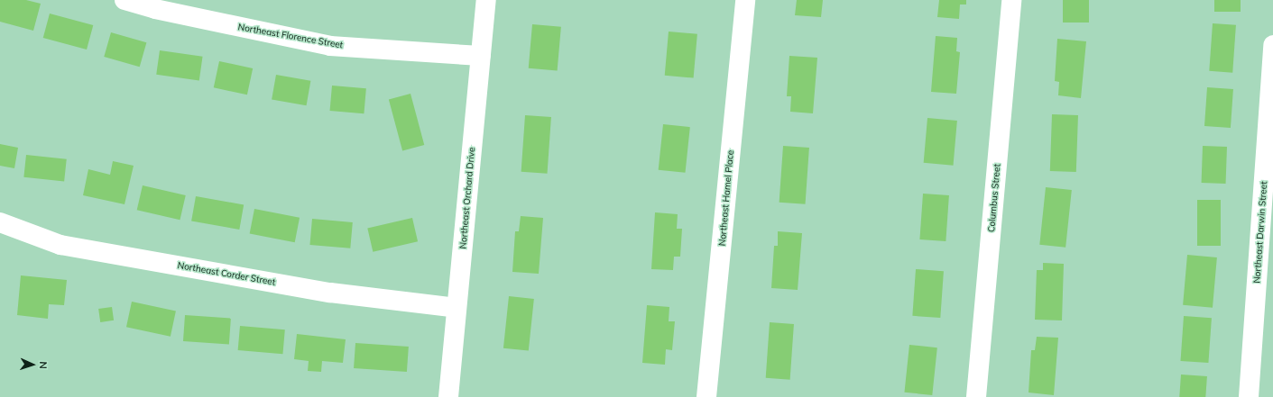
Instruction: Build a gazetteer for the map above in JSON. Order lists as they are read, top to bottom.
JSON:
{
  "streets": {
    "street": [
      "Northeast Florence Street",
      "Northeast Orchard Drive",
      "Northeast Hamel Place",
      "Columbus Street",
      "Northeast Darwin Street",
      "Northeast Corder Street"
    ]
  },
  "crossings": [
    ["Northeast Florence Street", "Northeast Orchard Drive"],
    ["Northeast Orchard Drive", "Northeast Corder Street"]
  ],
  "north": "right"
}
